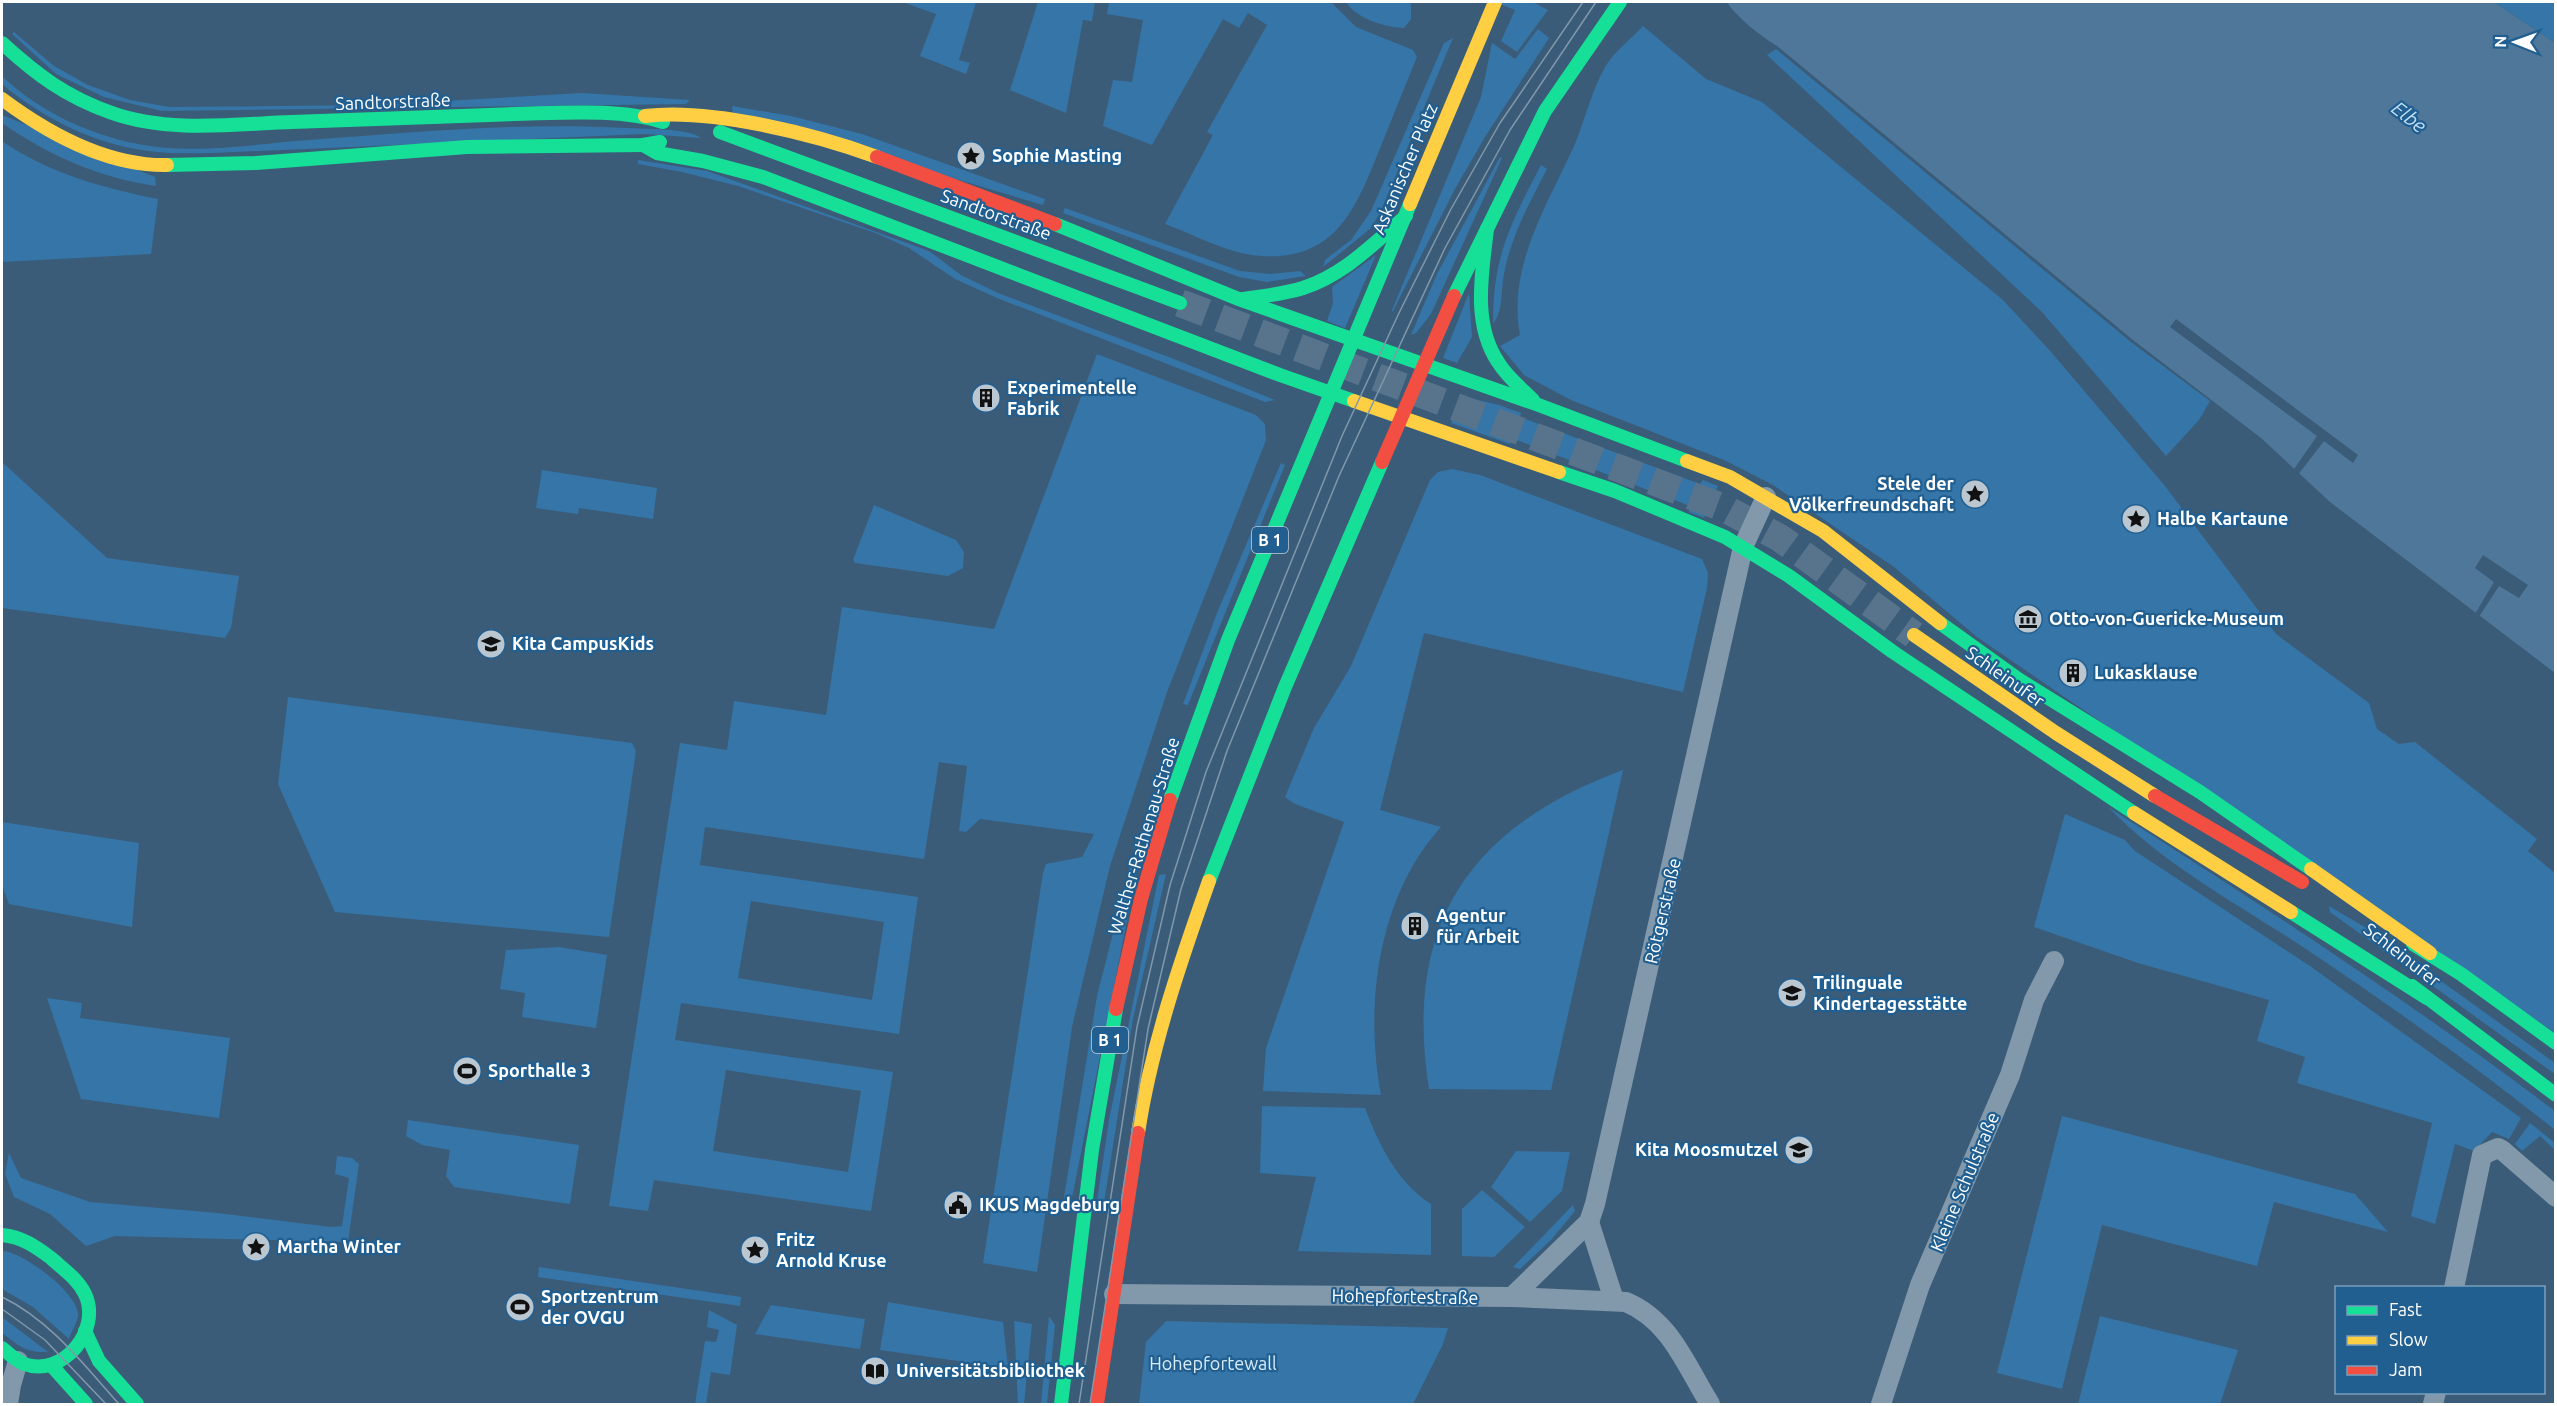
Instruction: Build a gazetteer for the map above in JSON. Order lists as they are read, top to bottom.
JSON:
{
  "streets": {
    "main road": [
      "Sandtorstraße",
      "Askanischer Platz",
      "B 1",
      "Schleinufer",
      "Walther-Rathenau-Straße"
    ],
    "street": ["Rötgerstraße", "Kleine Schulstraße", "Hohepfortestraße"]
  },
  "crossings": [
    ["Askanischer Platz", "Walther-Rathenau-Straße"],
    ["B 1", "Hohepfortestraße"],
    ["Rötgerstraße", "Hohepfortestraße"]
  ],
  "water": ["Elbe"],
  "parks": ["Hohepfortewall"],
  "places": {
    "place": [
      "Sophie Masting",
      "Stele der Völkerfreundschaft",
      "Halbe Kartaune",
      "Martha Winter",
      "Fritz Arnold Kruse"
    ],
    "building": ["Experimentelle Fabrik", "Lukasklause", "Agentur für Arbeit"],
    "museum": ["Otto-von-Guericke-Museum"],
    "school or university": ["Kita CampusKids", "Trilinguale Kindertagesstätte", "Kita Moosmutzel"],
    "sports": ["Sporthalle 3", "Sportzentrum der OVGU"],
    "public building": ["IKUS Magdeburg"],
    "library": ["Universitätsbibliothek"]
  },
  "legend": ["Fast", "Slow", "Jam"],
  "north": "left"
}
